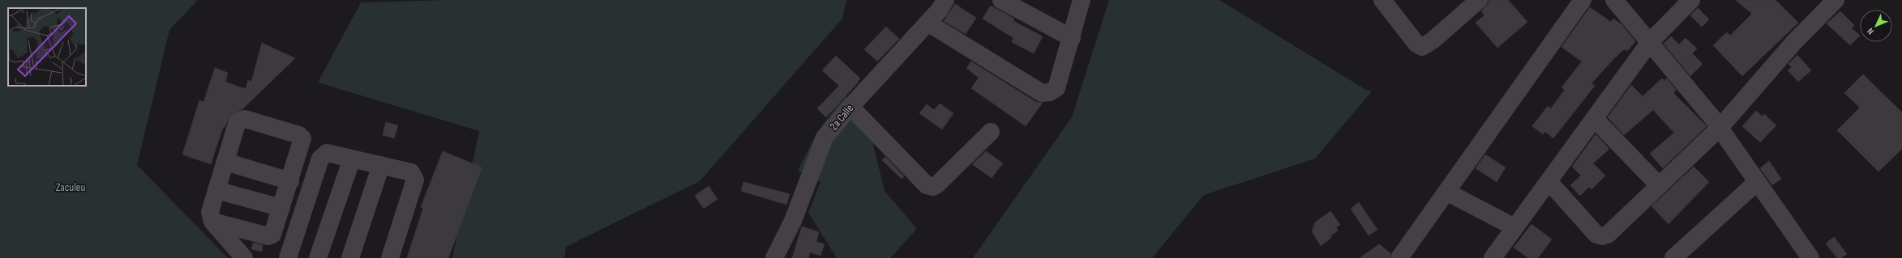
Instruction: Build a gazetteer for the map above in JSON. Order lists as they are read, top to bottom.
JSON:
{
  "streets": {
    "street": ["2a Calle"]
  },
  "parks": ["Zaculeu"],
  "north": "bottom left"
}
